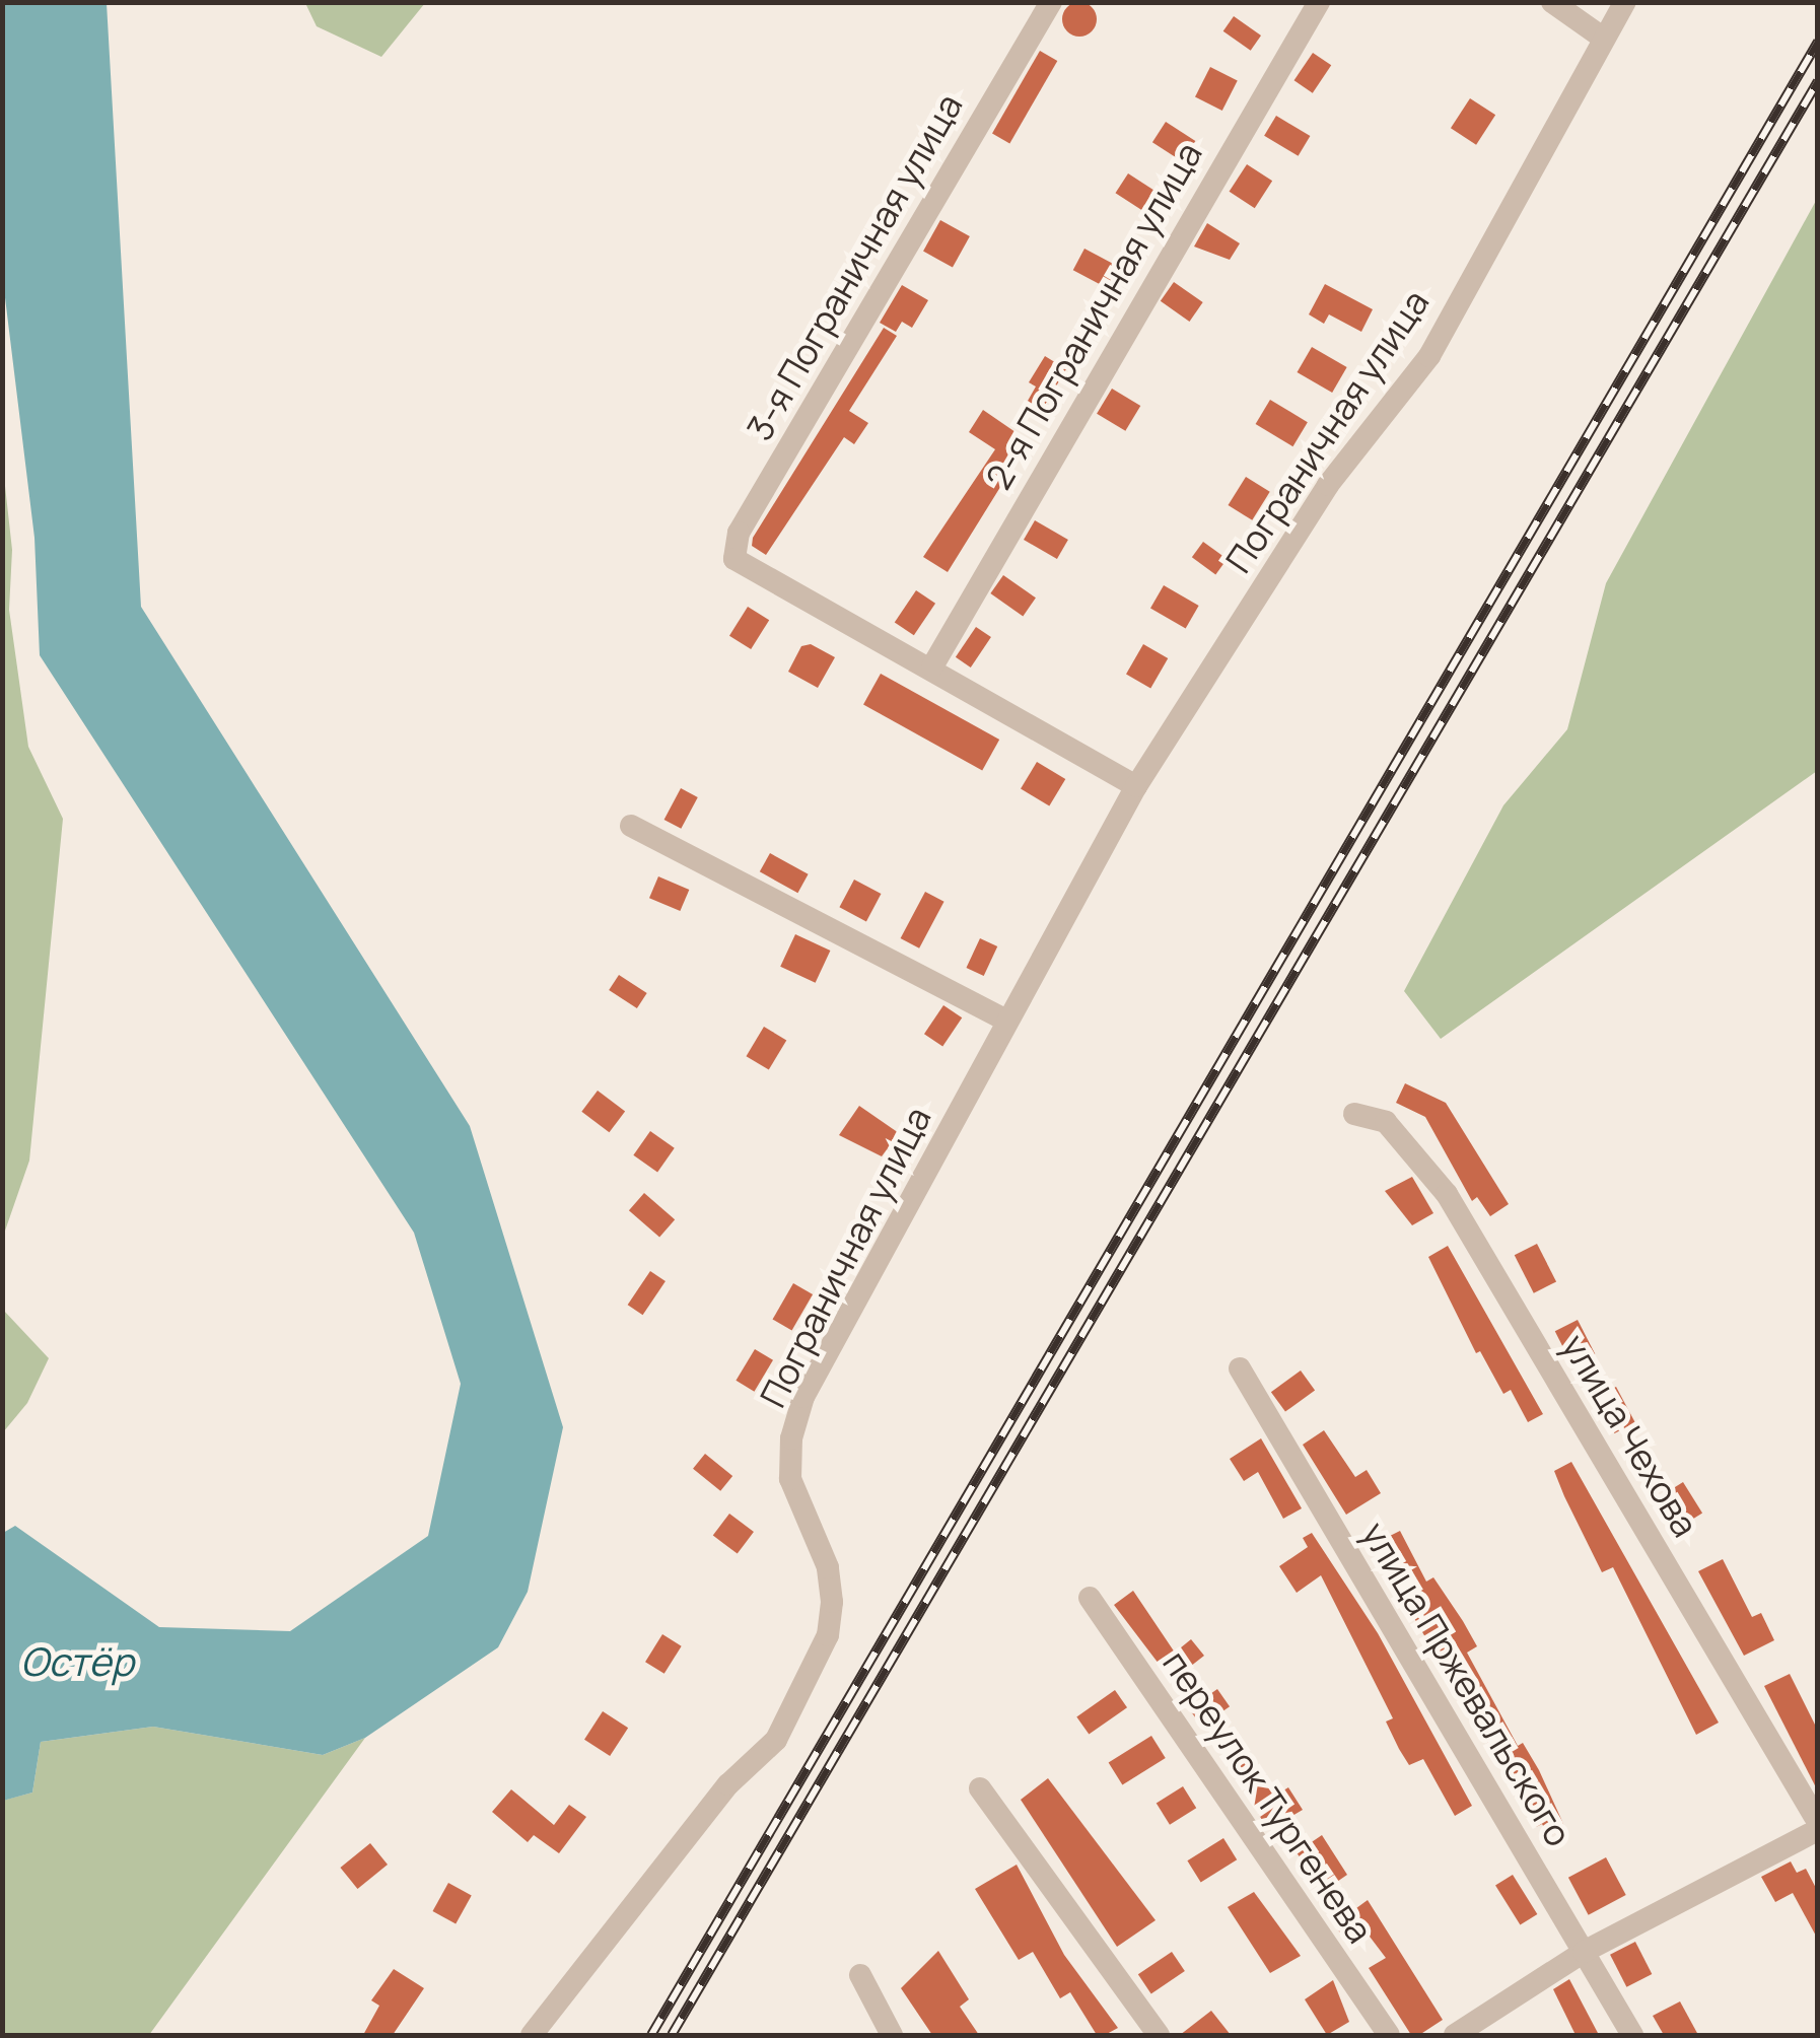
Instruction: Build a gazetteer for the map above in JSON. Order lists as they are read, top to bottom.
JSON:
{
  "streets": {
    "street": [
      "3-я Пограничная улица",
      "2-я Пограничная улица",
      "Пограничная улица",
      "улица Чехова",
      "улица Пржевальского",
      "переулок Тургенева"
    ]
  },
  "crossings": [
    ["3-я Пограничная улица", "2-я Пограничная улица"]
  ],
  "water": ["Остёр"]
}
